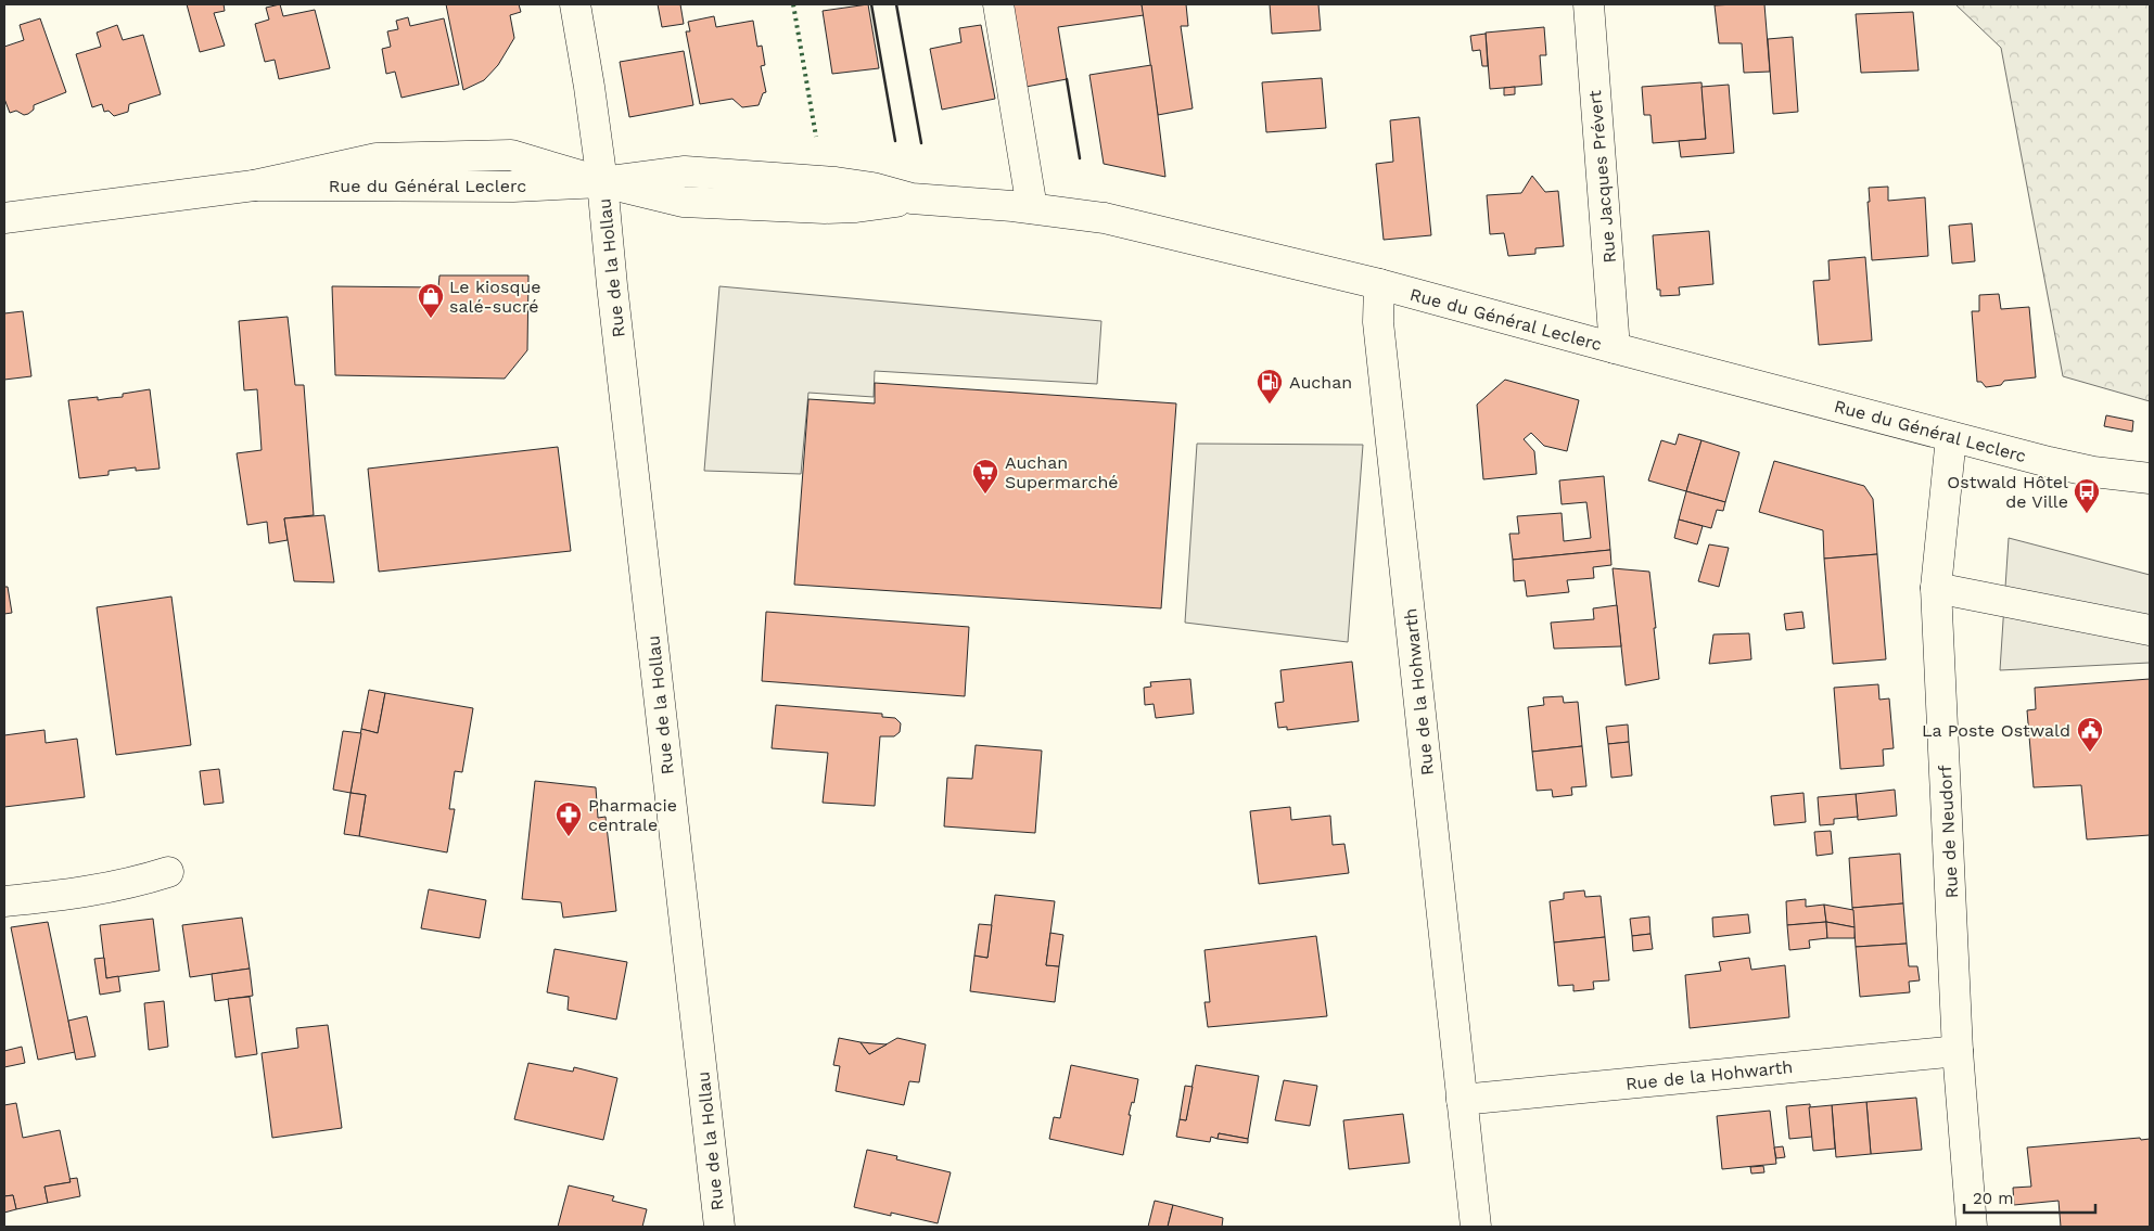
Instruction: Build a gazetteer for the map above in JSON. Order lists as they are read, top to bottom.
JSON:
{
  "streets": {
    "street": [
      "Rue Jacques Prévert",
      "Rue du Général Leclerc",
      "Rue de la Hollau",
      "Rue de la Hohwarth",
      "Rue de Neudorf"
    ]
  },
  "crossings": [
    ["Rue Jacques Prévert", "Rue du Général Leclerc"],
    ["Rue du Général Leclerc", "Rue de la Hollau"],
    ["Rue du Général Leclerc", "Rue de la Hohwarth"],
    ["Rue du Général Leclerc", "Rue de Neudorf"],
    ["Rue de la Hohwarth", "Rue de Neudorf"]
  ],
  "places": {
    "shop": ["Le kiosque salé-sucré"],
    "fuel station": ["Auchan"],
    "supermarket": ["Auchan Supermarché"],
    "bus stop": ["Ostwald Hôtel de Ville"],
    "public building": ["La Poste Ostwald"],
    "pharmacy": ["Pharmacie centrale"]
  },
  "scale_bar": "20 m"
}
